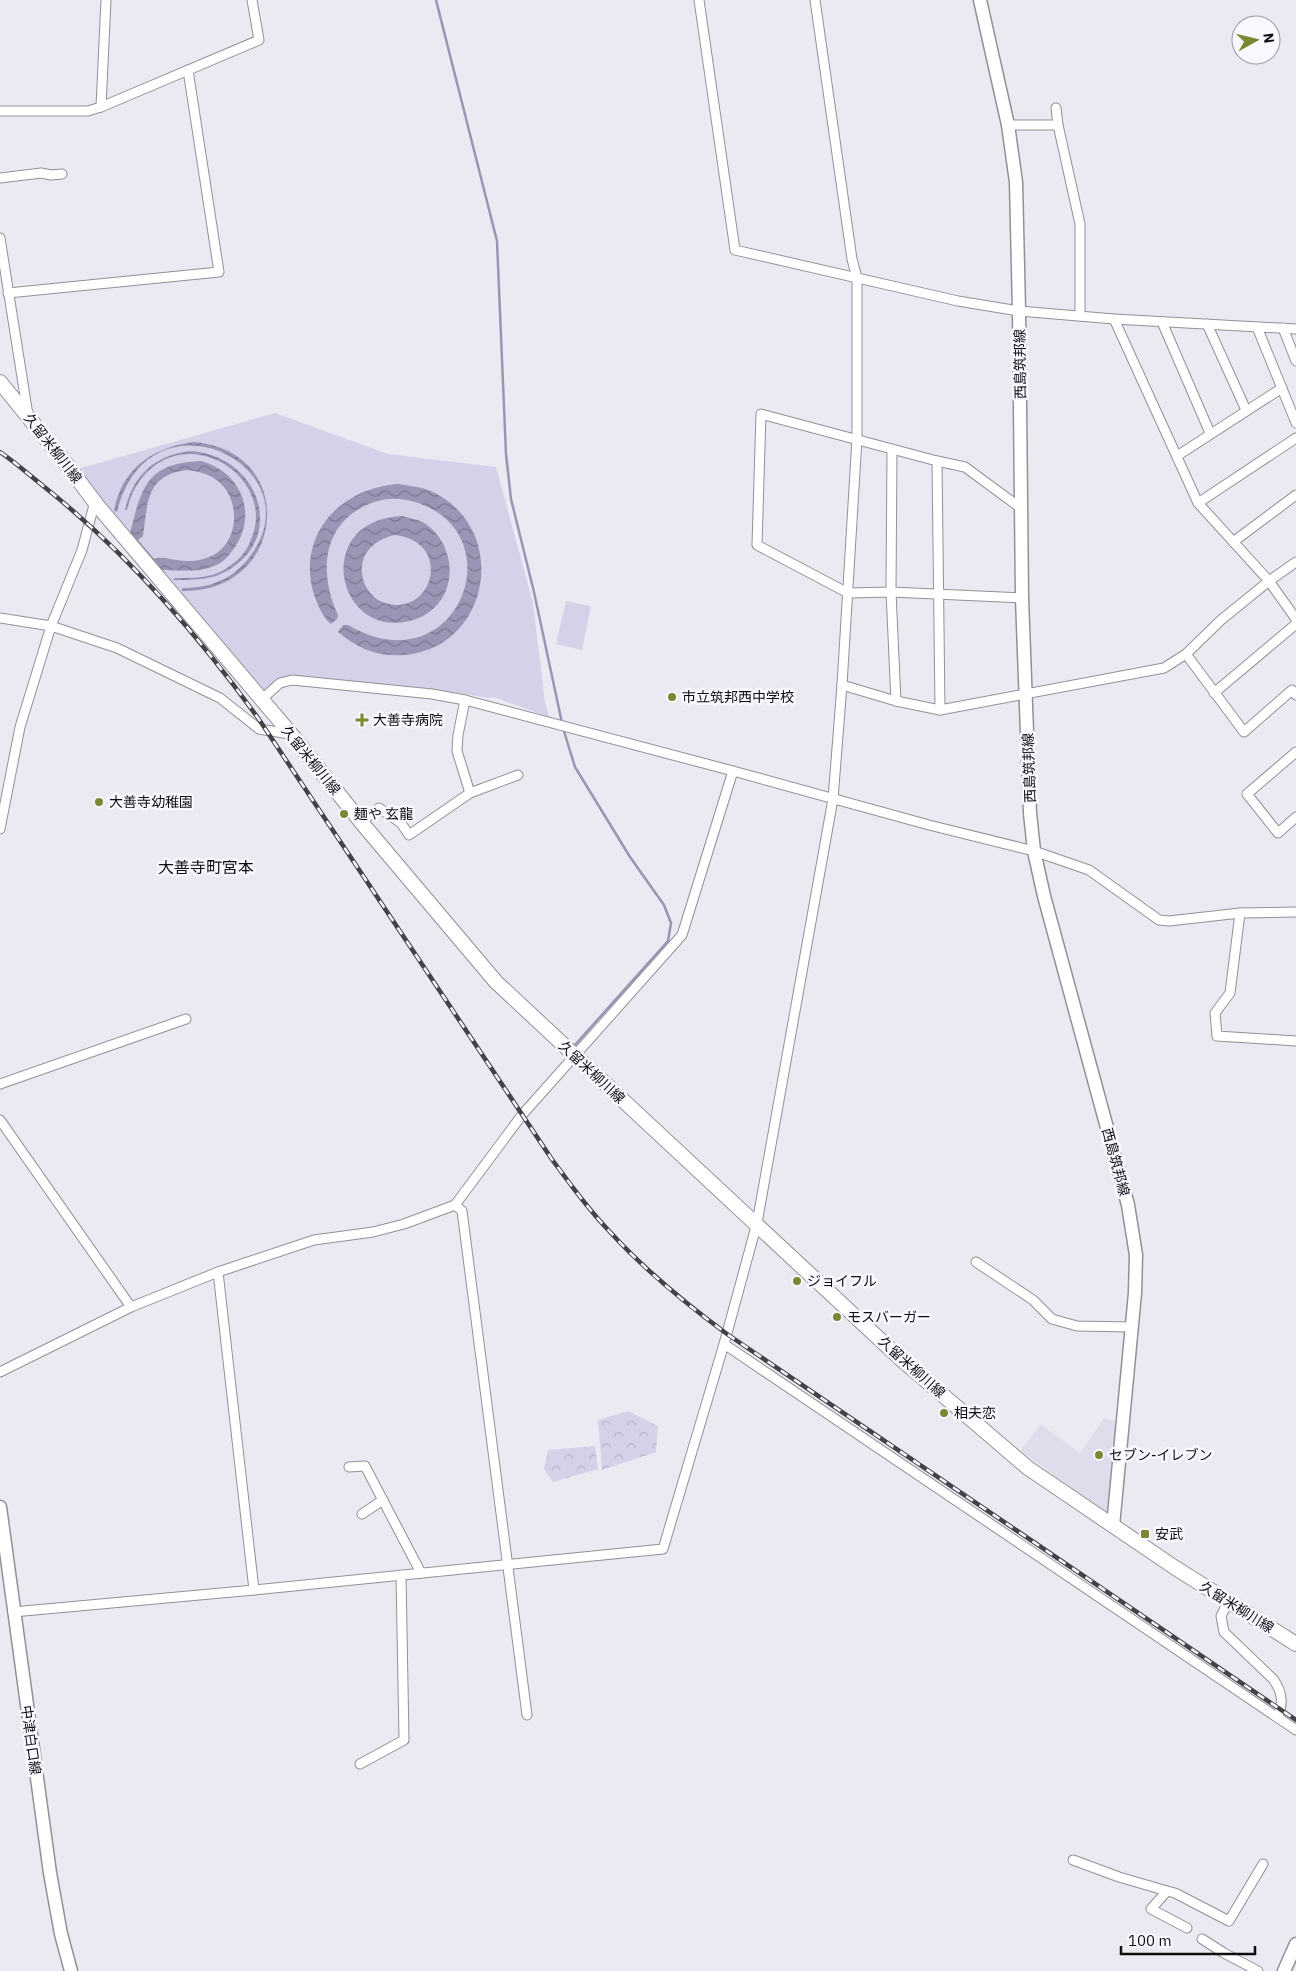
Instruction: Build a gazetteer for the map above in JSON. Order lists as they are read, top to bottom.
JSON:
{
  "streets": {
    "main road": ["西島筑邦線", "久留米柳川線", "中津白口線"]
  },
  "crossings": [
    ["西島筑邦線", "久留米柳川線"]
  ],
  "districts": ["大善寺町宮本"],
  "places": {
    "other": [
      "市立筑邦西中学校",
      "大善寺幼稚園",
      "麺や 玄龍",
      "ジョイフル",
      "モスバーガー",
      "相夫恋",
      "セブン-イレブン"
    ],
    "health": ["大善寺病院"],
    "transit": ["安武"]
  },
  "scale_bar": "100 m",
  "north": "right"
}
